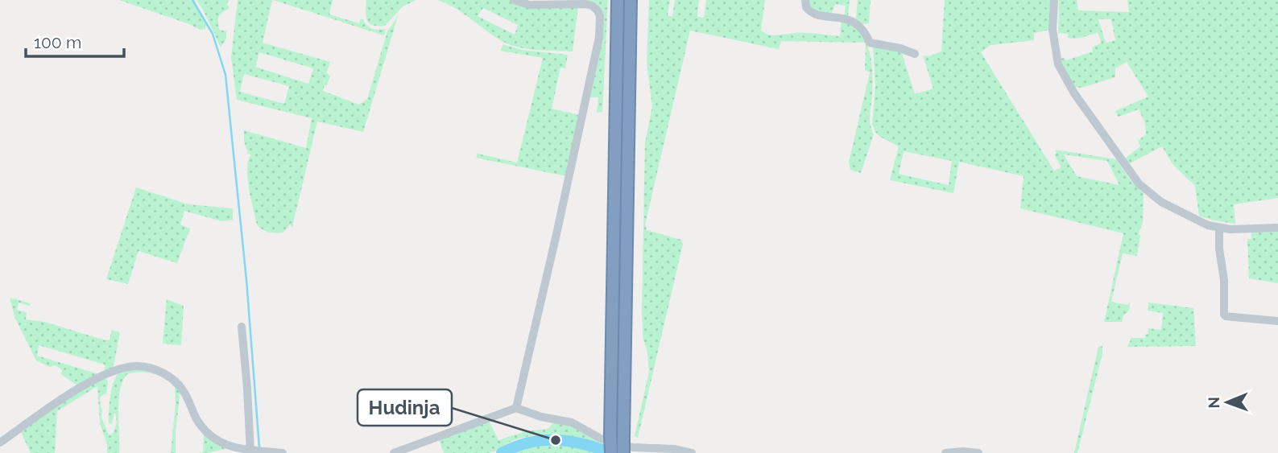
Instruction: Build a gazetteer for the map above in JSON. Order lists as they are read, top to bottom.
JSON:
{
  "places": ["Hudinja"],
  "scale_bar": "100 m",
  "north": "left"
}
